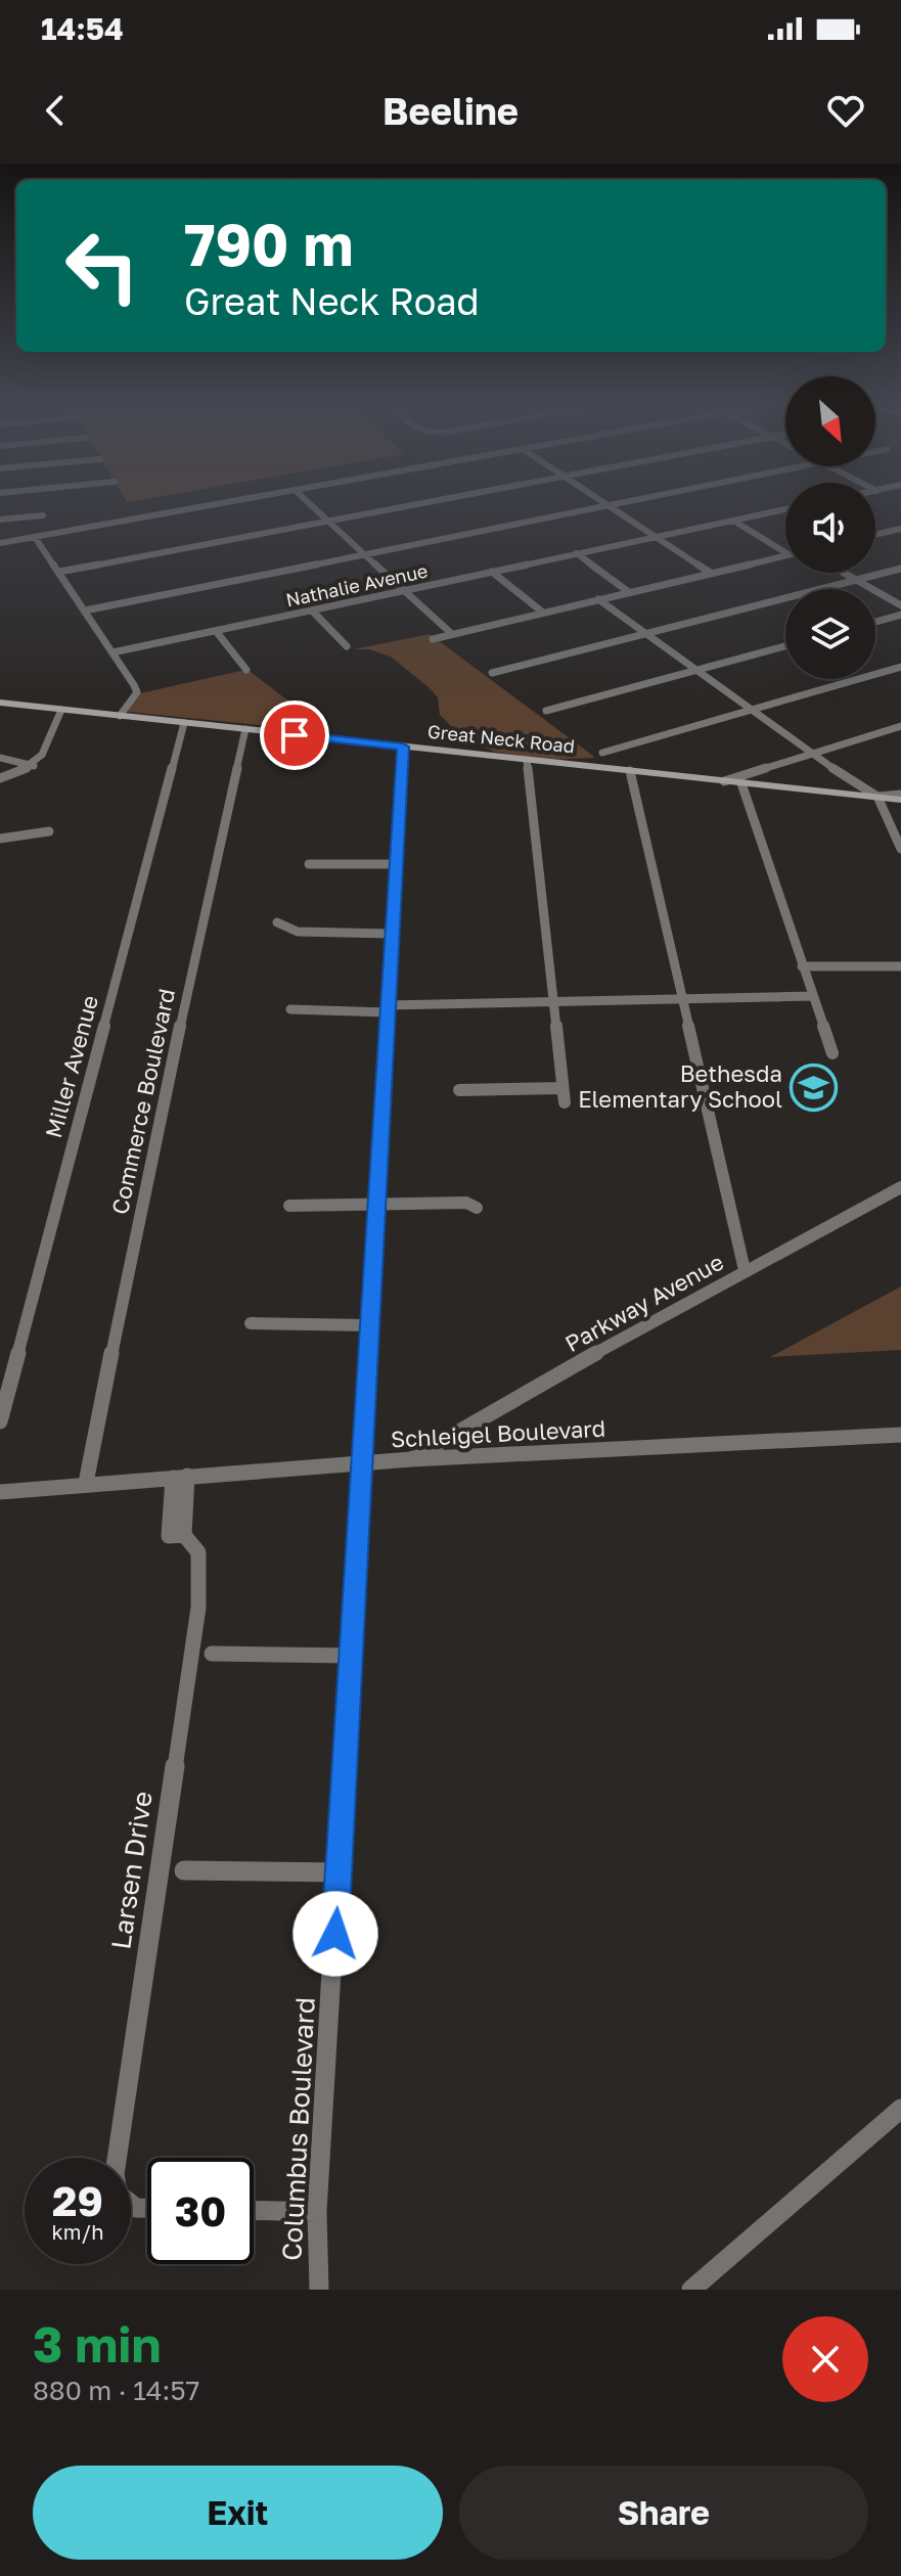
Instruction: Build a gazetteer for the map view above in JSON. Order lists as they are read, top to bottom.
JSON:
{
  "streets": {
    "main road": ["Great Neck Road"],
    "street": [
      "Nathalie Avenue",
      "Miller Avenue",
      "Commerce Boulevard",
      "Parkway Avenue",
      "Schleigel Boulevard",
      "Larsen Drive",
      "Columbus Boulevard"
    ]
  },
  "crossings": [
    ["Great Neck Road", "Miller Avenue"],
    ["Great Neck Road", "Commerce Boulevard"],
    ["Great Neck Road", "Columbus Boulevard"],
    ["Commerce Boulevard", "Schleigel Boulevard"],
    ["Parkway Avenue", "Schleigel Boulevard"],
    ["Schleigel Boulevard", "Larsen Drive"],
    ["Schleigel Boulevard", "Columbus Boulevard"]
  ],
  "places": {
    "school or university": ["Bethesda Elementary School"]
  },
  "north": "bottom right",
  "page": {
    "status": "14:54",
    "header": "Beeline",
    "turn": ["790 m", "Great Neck Road"],
    "speed": "29 km/h",
    "limit": "30",
    "heading": ["3 min", "880 m · 14:57"],
    "buttons": ["Exit", "Share"]
  }
}
